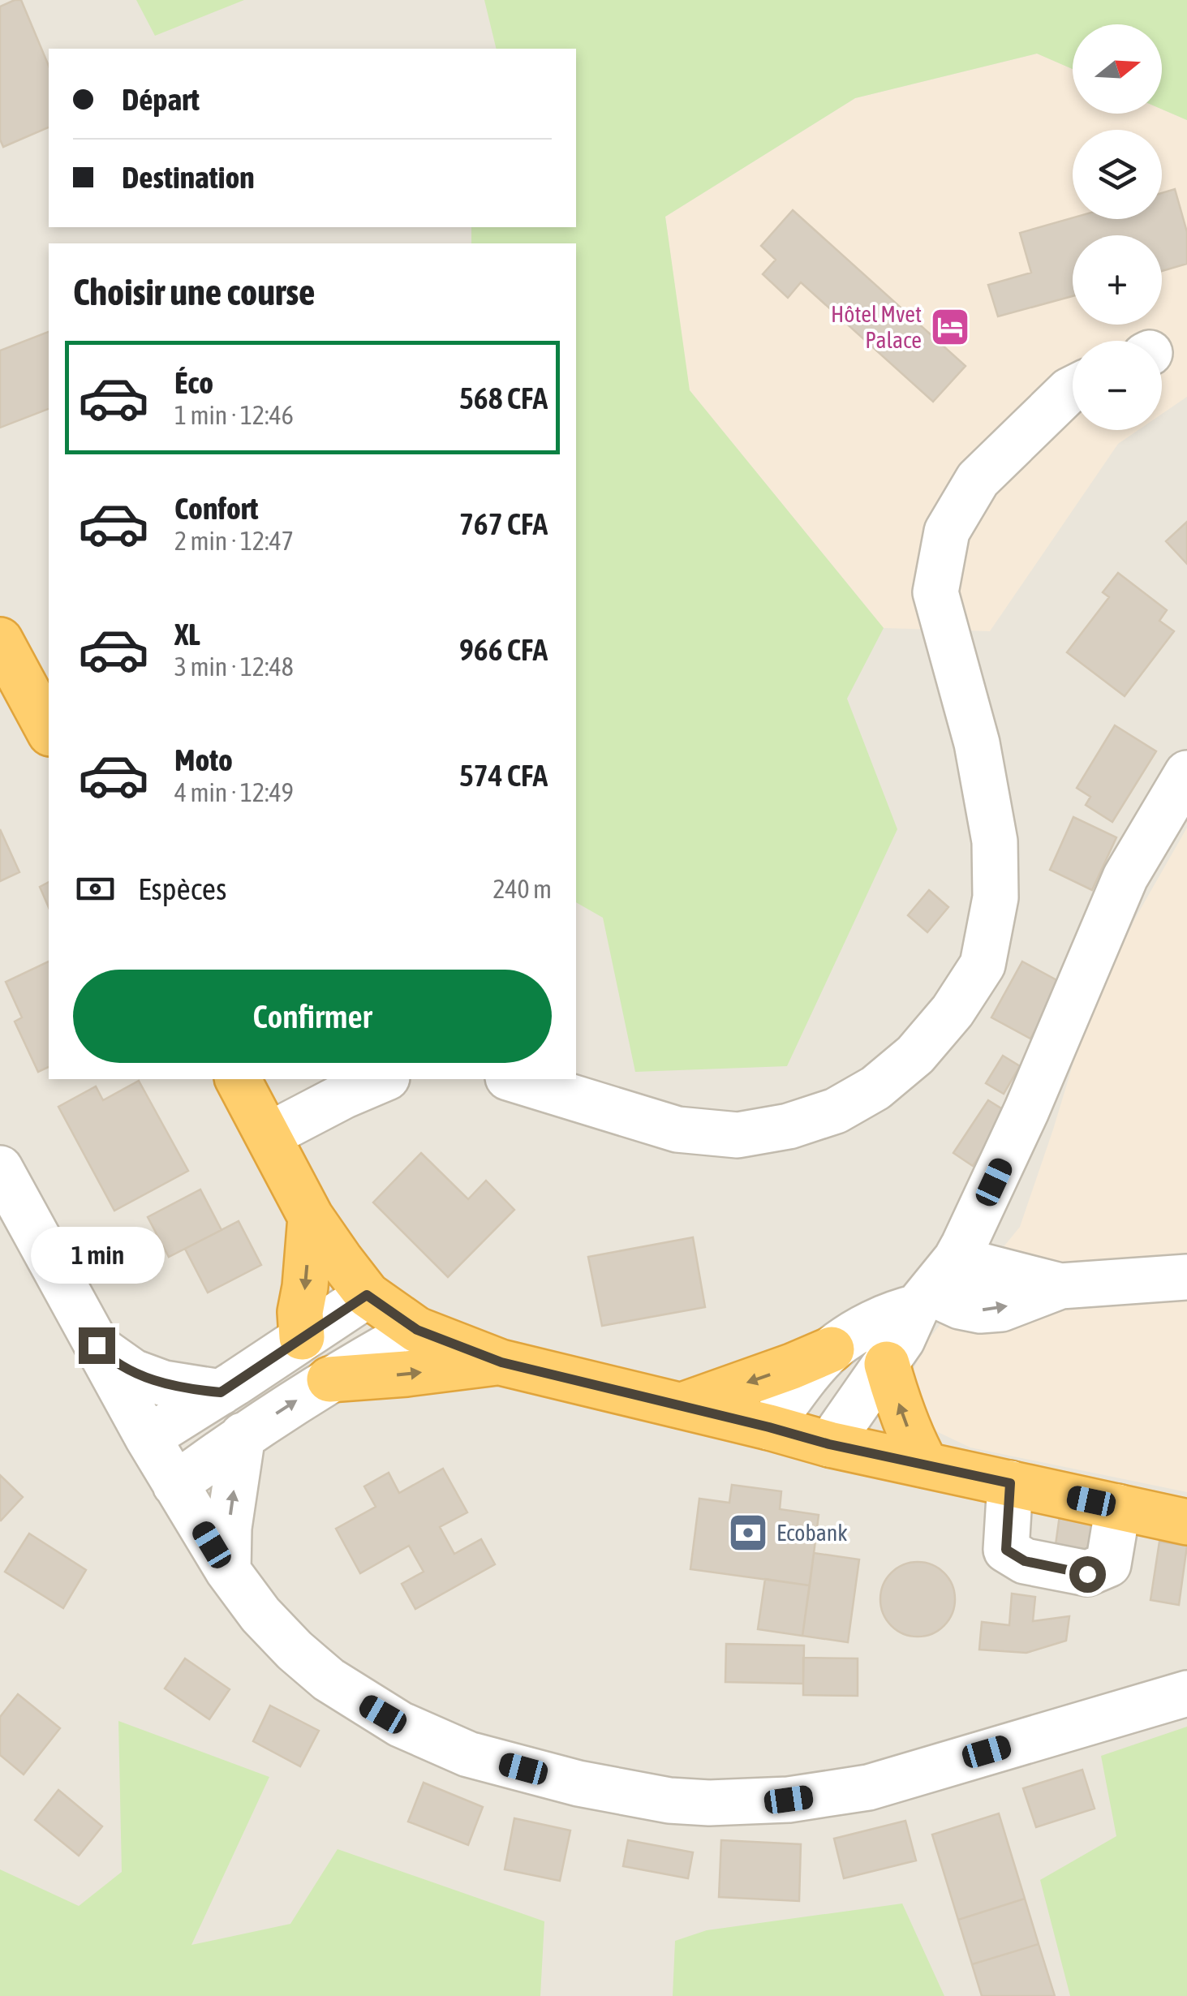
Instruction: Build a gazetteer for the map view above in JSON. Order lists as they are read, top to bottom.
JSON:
{
  "places": {
    "hotel": ["Hôtel Mvet Palace"],
    "bank": ["Ecobank"]
  },
  "north": "right",
  "page": {
    "map_buttons": ["+", "−"],
    "banner": ["Départ", "Destination"],
    "heading": "Choisir une course",
    "list": [
      {
        "name": "Éco",
        "note": "1 min · 12:46",
        "value": "568 CFA"
      },
      {
        "name": "Confort",
        "note": "2 min · 12:47",
        "value": "767 CFA"
      },
      {
        "name": "XL",
        "note": "3 min · 12:48",
        "value": "966 CFA"
      },
      {
        "name": "Moto",
        "note": "4 min · 12:49",
        "value": "574 CFA"
      }
    ],
    "pay": ["Espèces", "240 m"],
    "buttons": "Confirmer",
    "bubble": "1 min"
  }
}
